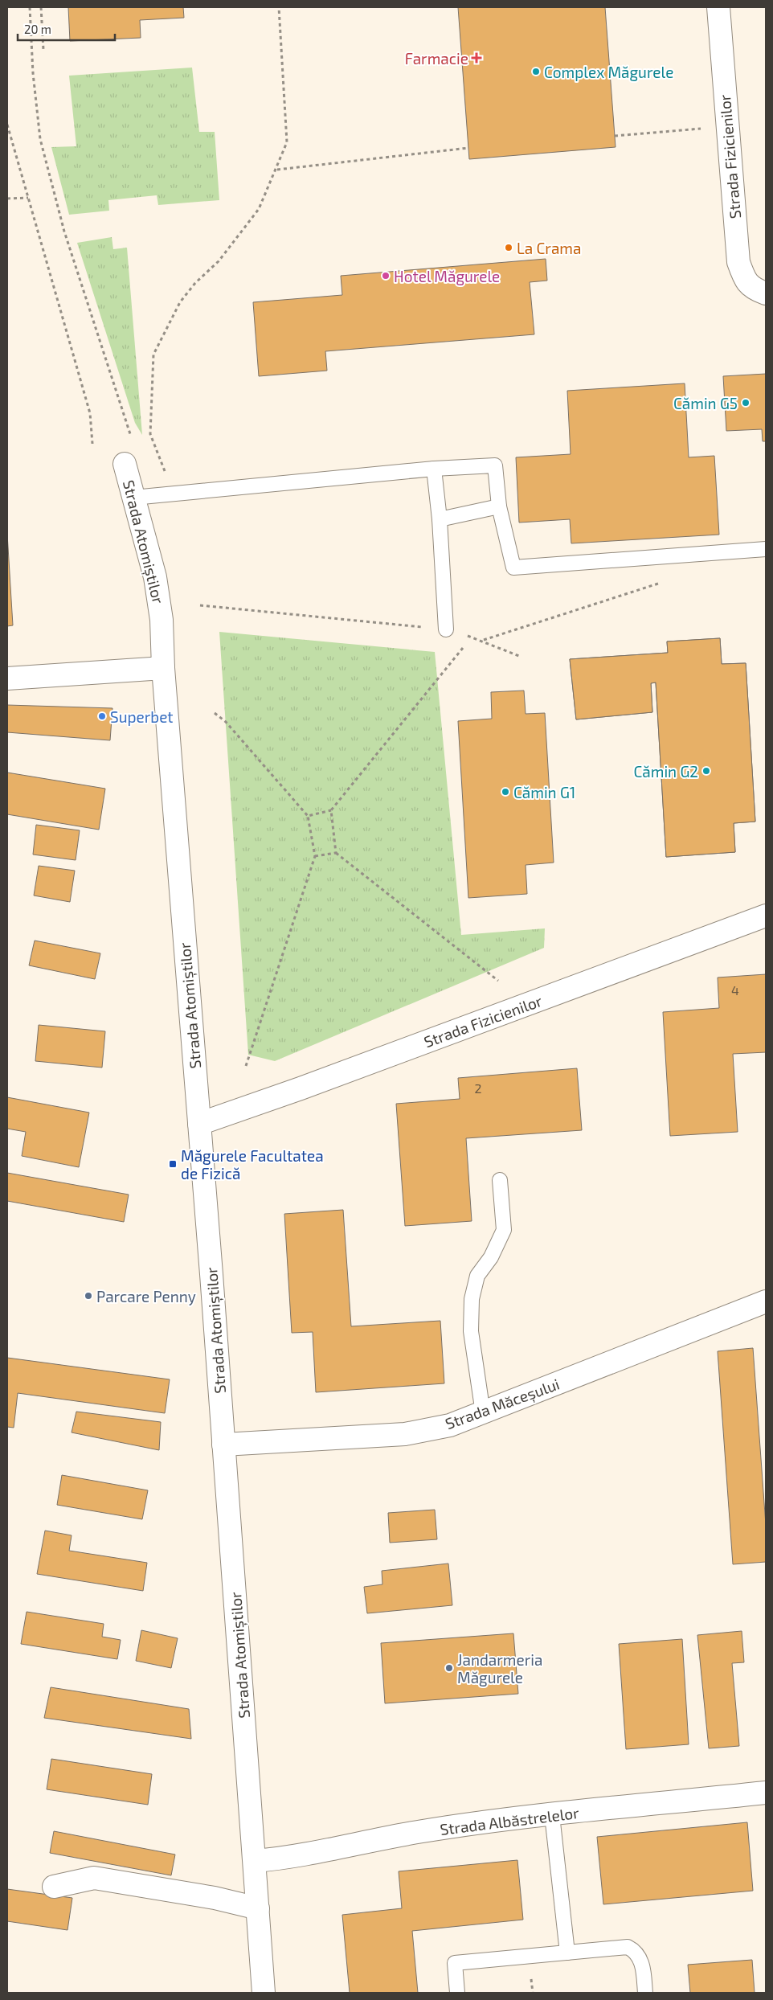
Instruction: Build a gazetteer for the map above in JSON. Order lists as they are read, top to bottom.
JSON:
{
  "streets": {
    "street": [
      "Strada Fizicienilor",
      "Strada Atomiștilor",
      "Strada Măceșului",
      "Strada Albăstrelelor"
    ]
  },
  "crossings": [
    ["Strada Fizicienilor", "Strada Atomiștilor"],
    ["Strada Atomiștilor", "Strada Măceșului"],
    ["Strada Atomiștilor", "Strada Albăstrelelor"]
  ],
  "places": {
    "health": ["Farmacie"],
    "other": [
      "Complex Măgurele",
      "La Crama",
      "Hotel Măgurele",
      "Cămin G5",
      "Superbet",
      "Cămin G2",
      "Cămin G1",
      "Parcare Penny",
      "Jandarmeria Măgurele"
    ],
    "transit": ["Măgurele Facultatea de Fizică"]
  },
  "house_numbers": ["4", "2"],
  "scale_bar": "20 m"
}
